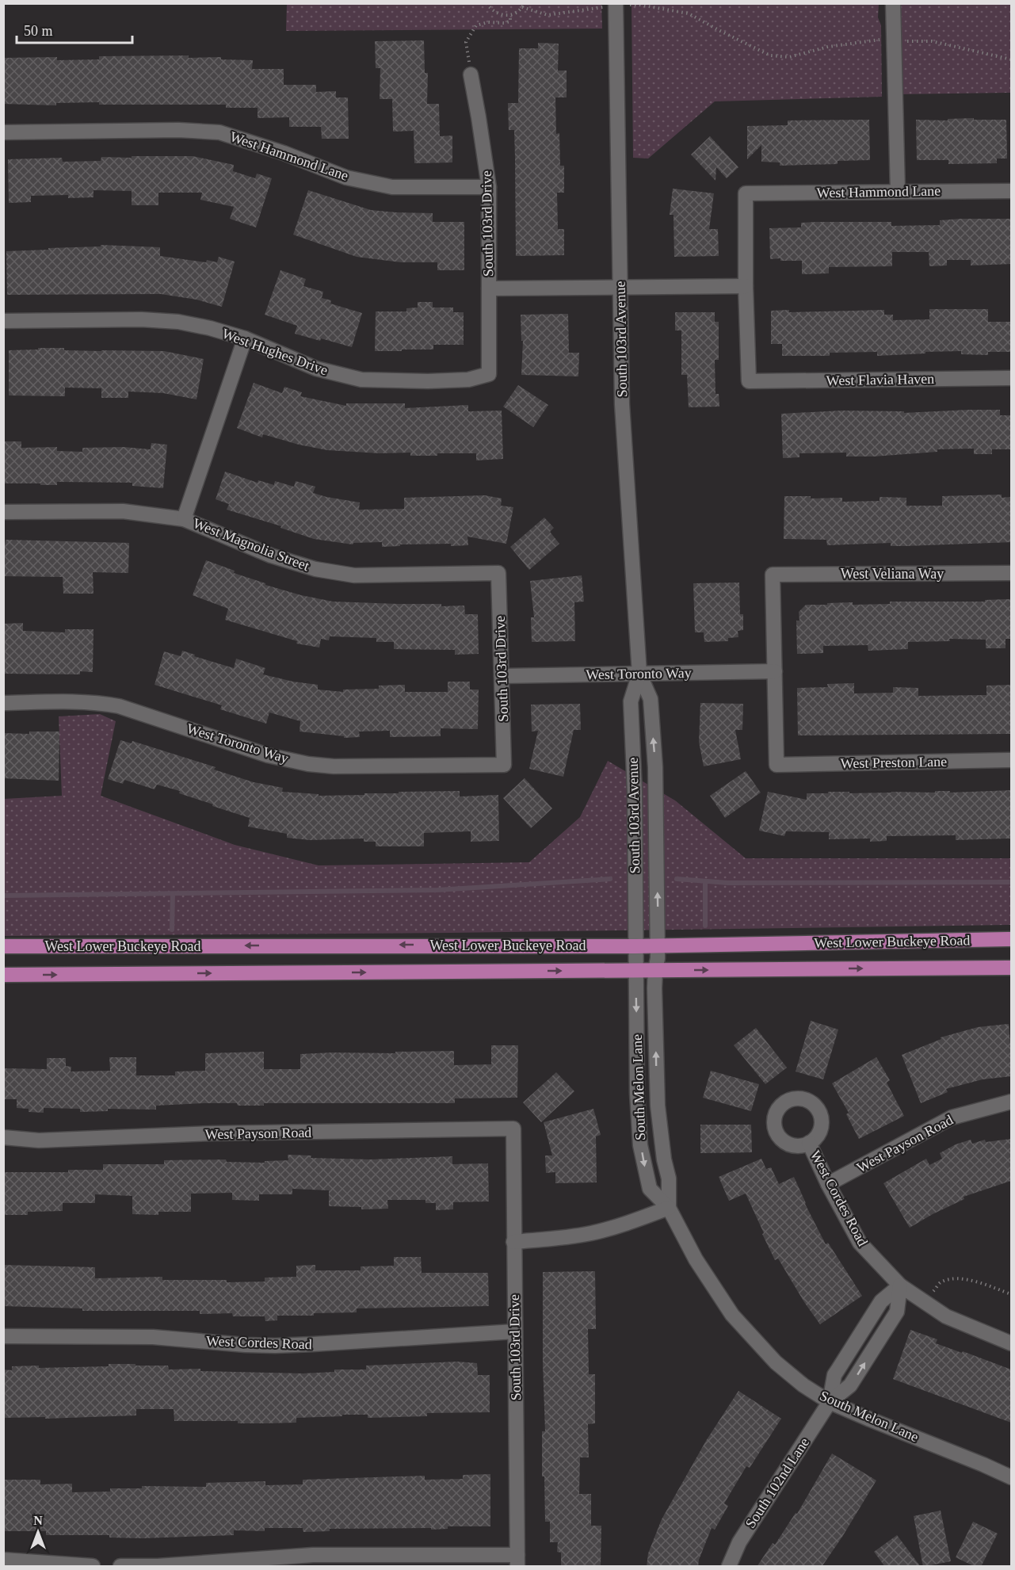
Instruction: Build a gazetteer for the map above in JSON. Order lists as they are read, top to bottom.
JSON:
{
  "streets": {
    "main road": ["West Lower Buckeye Road"],
    "street": [
      "West Hammond Lane",
      "South 103rd Drive",
      "South 103rd Avenue",
      "West Hughes Drive",
      "West Flavia Haven",
      "West Magnolia Street",
      "West Veliana Way",
      "West Toronto Way",
      "West Preston Lane",
      "South Melon Lane",
      "West Payson Road",
      "West Cordes Road",
      "South 102nd Lane"
    ]
  },
  "crossings": [
    ["West Hammond Lane", "South 103rd Drive"],
    ["West Hammond Lane", "West Flavia Haven"],
    ["South 103rd Drive", "West Hughes Drive"],
    ["South 103rd Drive", "West Magnolia Street"],
    ["South 103rd Drive", "West Toronto Way"],
    ["South 103rd Drive", "West Payson Road"],
    ["South 103rd Drive", "West Cordes Road"],
    ["South 103rd Avenue", "West Toronto Way"],
    ["South 103rd Avenue", "West Lower Buckeye Road"],
    ["South 103rd Avenue", "South Melon Lane"],
    ["West Veliana Way", "West Toronto Way"],
    ["West Veliana Way", "West Preston Lane"],
    ["West Toronto Way", "West Preston Lane"],
    ["West Lower Buckeye Road", "South Melon Lane"],
    ["South Melon Lane", "South 102nd Lane"],
    ["West Payson Road", "West Cordes Road"],
    ["West Cordes Road", "South 102nd Lane"]
  ],
  "scale_bar": "50 m",
  "north": "top"
}
